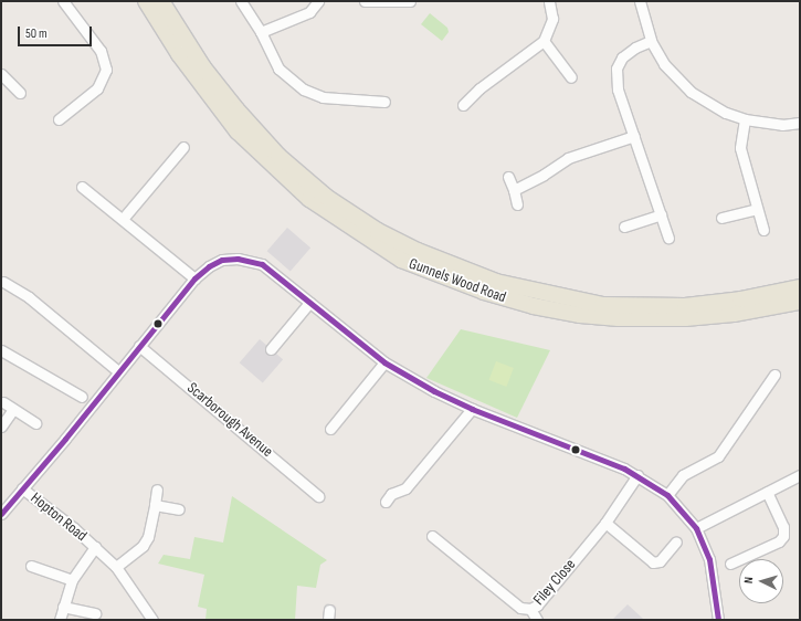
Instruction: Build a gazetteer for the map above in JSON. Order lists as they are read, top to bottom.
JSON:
{
  "streets": {
    "main road": ["Gunnels Wood Road"],
    "street": ["Scarborough Avenue", "Hopton Road", "Filey Close"]
  },
  "scale_bar": "50 m",
  "north": "left"
}
